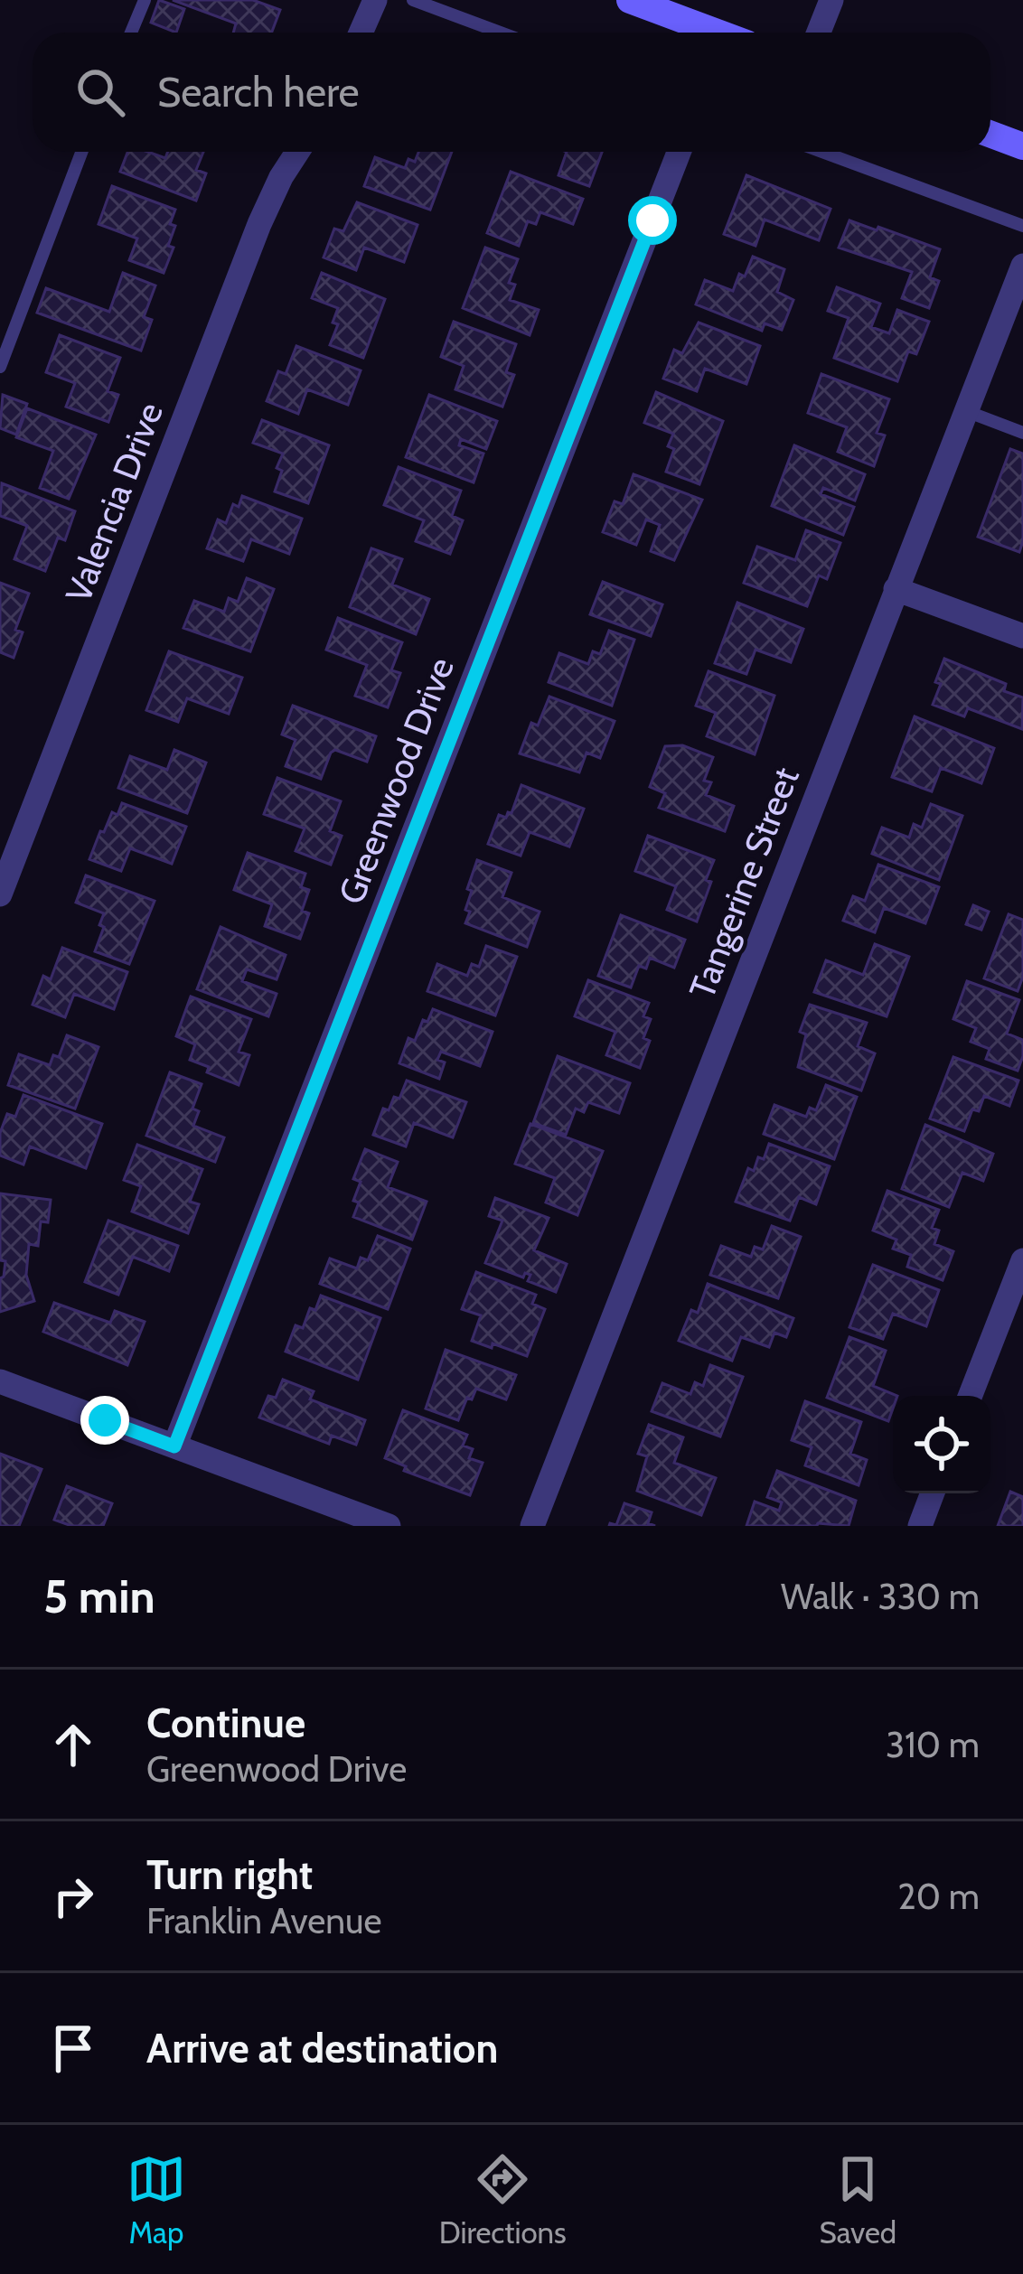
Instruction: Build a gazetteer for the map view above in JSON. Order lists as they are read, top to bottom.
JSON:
{
  "streets": {
    "street": ["Valencia Drive", "Greenwood Drive", "Tangerine Street"]
  },
  "page": {
    "search": "Search here",
    "heading": ["5 min", "Walk · 330 m"],
    "list": [
      ["Continue", "Greenwood Drive", "310 m"],
      ["Turn right", "Franklin Avenue", "20 m"],
      "Arrive at destination"
    ],
    "nav": ["Map", "Directions", "Saved"]
  }
}
